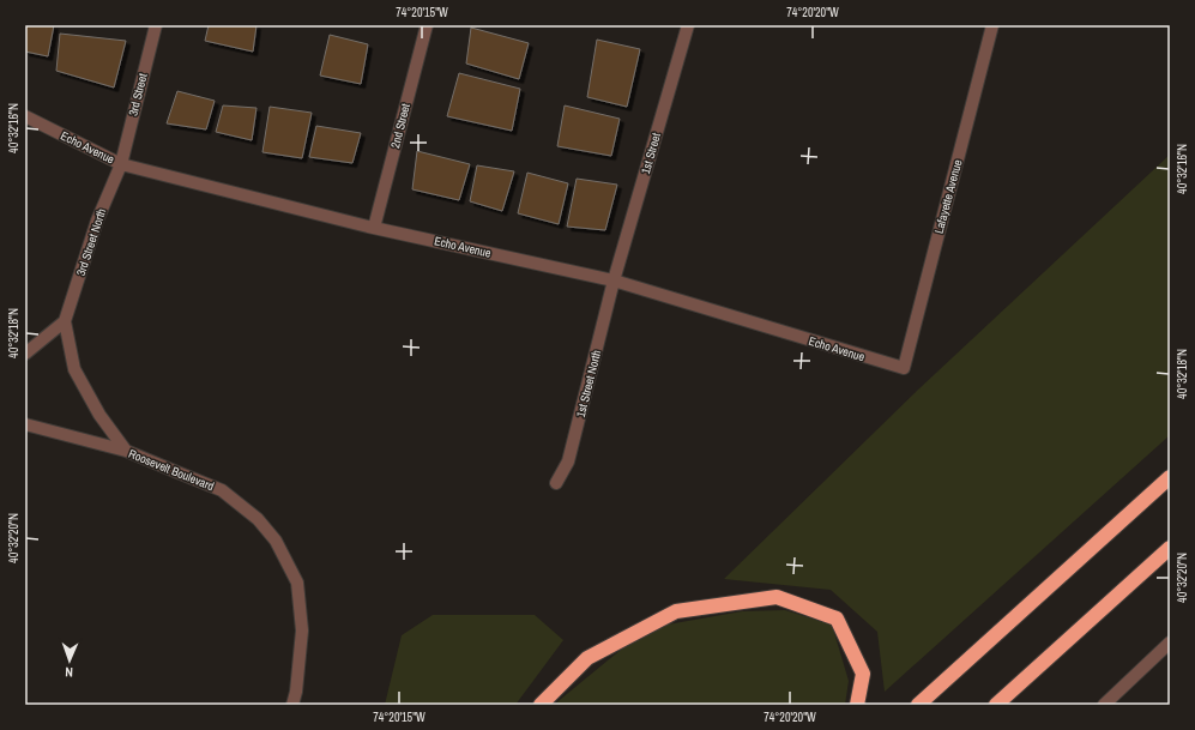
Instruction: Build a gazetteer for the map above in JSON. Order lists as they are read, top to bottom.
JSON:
{
  "streets": {
    "street": [
      "3rd Street",
      "2nd Street",
      "Echo Avenue",
      "1st Street",
      "Lafayette Avenue",
      "3rd Street North",
      "1st Street North",
      "Roosevelt Boulevard"
    ]
  },
  "crossings": [
    ["3rd Street", "Echo Avenue"],
    ["3rd Street", "3rd Street North"],
    ["2nd Street", "Echo Avenue"],
    ["Echo Avenue", "1st Street"],
    ["Echo Avenue", "Lafayette Avenue"],
    ["Echo Avenue", "3rd Street North"],
    ["Echo Avenue", "1st Street North"],
    ["1st Street", "1st Street North"],
    ["3rd Street North", "Roosevelt Boulevard"]
  ],
  "north": "bottom",
  "coordinates": [
    "74°20'15\"W",
    "74°20'20\"W",
    "40°32'16\"N",
    "40°32'18\"N",
    "40°32'20\"N"
  ]
}
